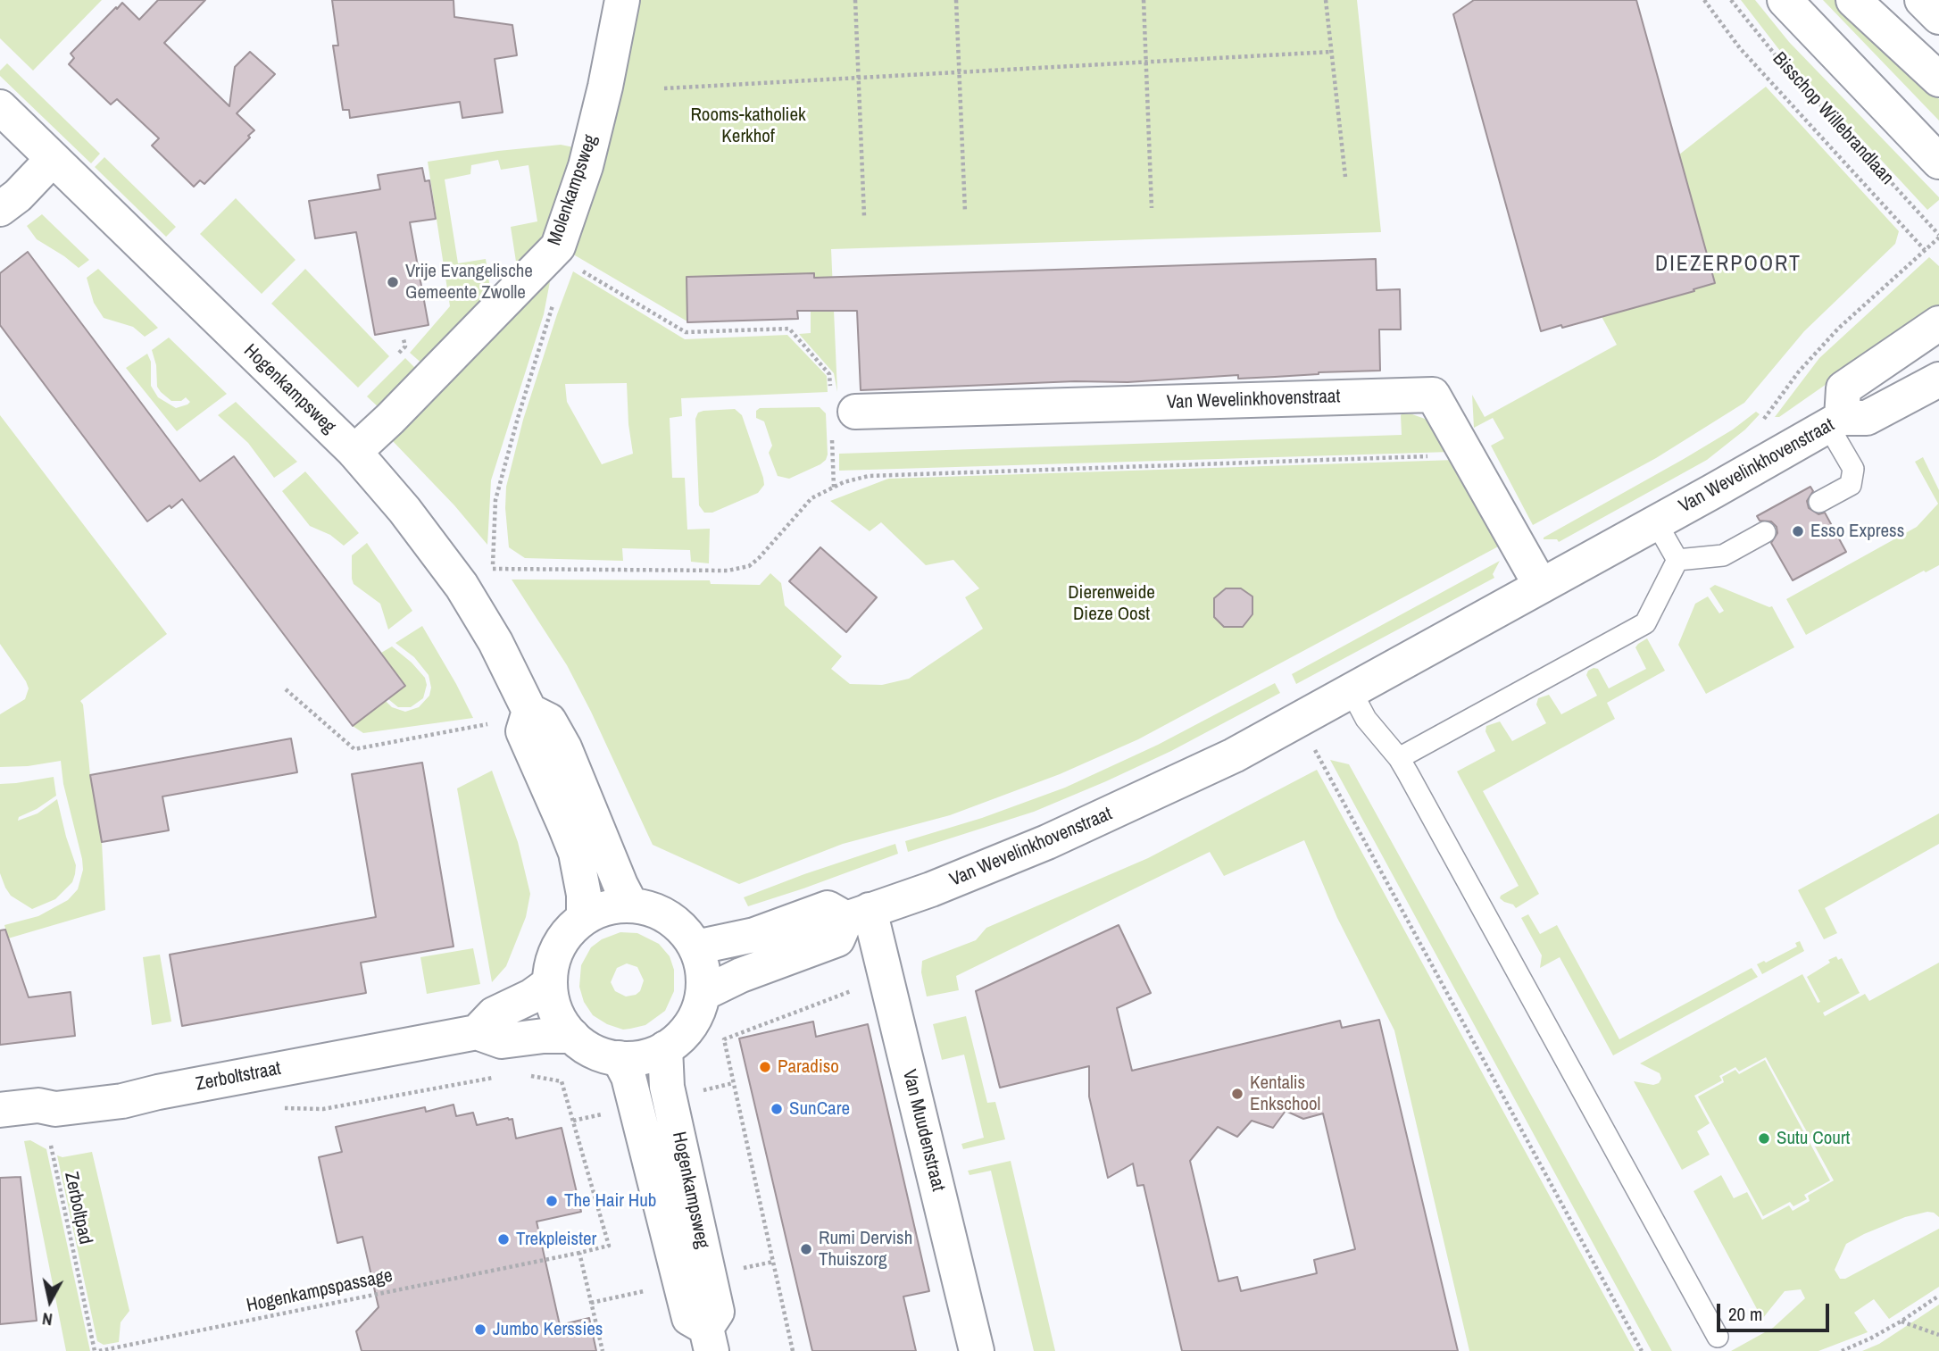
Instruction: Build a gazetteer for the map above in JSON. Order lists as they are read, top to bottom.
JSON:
{
  "streets": {
    "main road": [
      "Molenkampsweg",
      "Hogenkampsweg",
      "Van Wevelinkhovenstraat",
      "Zerboltstraat",
      "Van Muudenstraat"
    ],
    "path": ["Bisschop Willebrandlaan", "Zerboltpad", "Hogenkampspassage"]
  },
  "crossings": [
    ["Molenkampsweg", "Hogenkampsweg"],
    ["Hogenkampsweg", "Zerboltstraat"],
    ["Van Wevelinkhovenstraat", "Van Muudenstraat"],
    ["Zerboltstraat", "Zerboltpad"]
  ],
  "districts": ["DIEZERPOORT"],
  "parks": ["Rooms-katholiek Kerkhof", "Dierenweide Dieze Oost"],
  "places": [
    "Vrije Evangelische Gemeente Zwolle",
    "Esso Express",
    "Paradiso",
    "Kentalis Enkschool",
    "SunCare",
    "Sutu Court",
    "The Hair Hub",
    "Trekpleister",
    "Rumi Dervish Thuiszorg",
    "Jumbo Kerssies"
  ],
  "scale_bar": "20 m",
  "north": "bottom"
}
